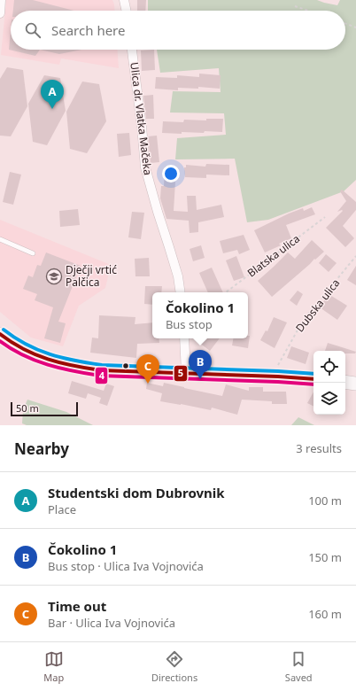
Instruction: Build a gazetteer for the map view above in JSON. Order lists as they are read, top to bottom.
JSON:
{
  "streets": {
    "street": ["Ulica dr. Vlatka Mačeka"],
    "path": ["Blatska ulica", "Dubska ulica"]
  },
  "places": {
    "school or university": ["Dječji vrtić Palčica"]
  },
  "lines": ["transit line 5", "transit line 4"],
  "scale_bar": "50 m",
  "page": {
    "search": "Search here",
    "pins": ["A", "B", "C"],
    "popup": ["Čokolino 1", "Bus stop"],
    "scale": "50 m",
    "heading": ["Nearby", "3 results"],
    "list": [
      {
        "mark": "A",
        "name": "Studentski dom Dubrovnik",
        "note": "Place",
        "value": "100 m"
      },
      {
        "mark": "B",
        "name": "Čokolino 1",
        "note": "Bus stop · Ulica Iva Vojnovića",
        "value": "150 m"
      },
      {
        "mark": "C",
        "name": "Time out",
        "note": "Bar · Ulica Iva Vojnovića",
        "value": "160 m"
      }
    ],
    "nav": ["Map", "Directions", "Saved"]
  }
}
